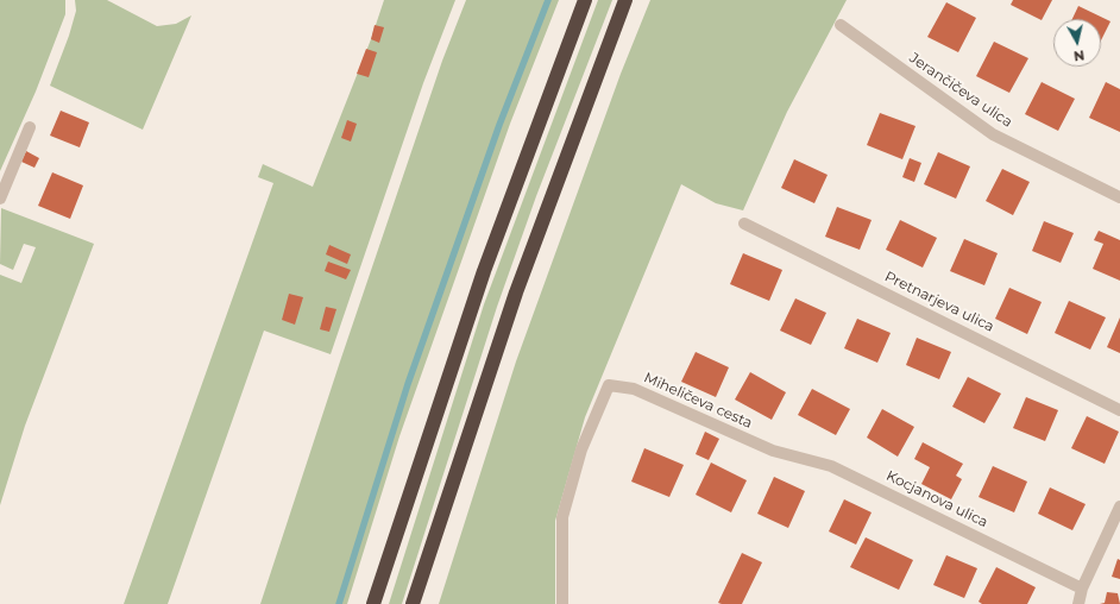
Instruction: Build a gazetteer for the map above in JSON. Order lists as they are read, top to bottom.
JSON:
{
  "streets": {
    "street": [
      "Jerančičeva ulica",
      "Pretnarjeva ulica",
      "Miheličeva cesta",
      "Kocjanova ulica"
    ]
  },
  "crossings": [
    ["Miheličeva cesta", "Kocjanova ulica"]
  ],
  "north": "bottom"
}
